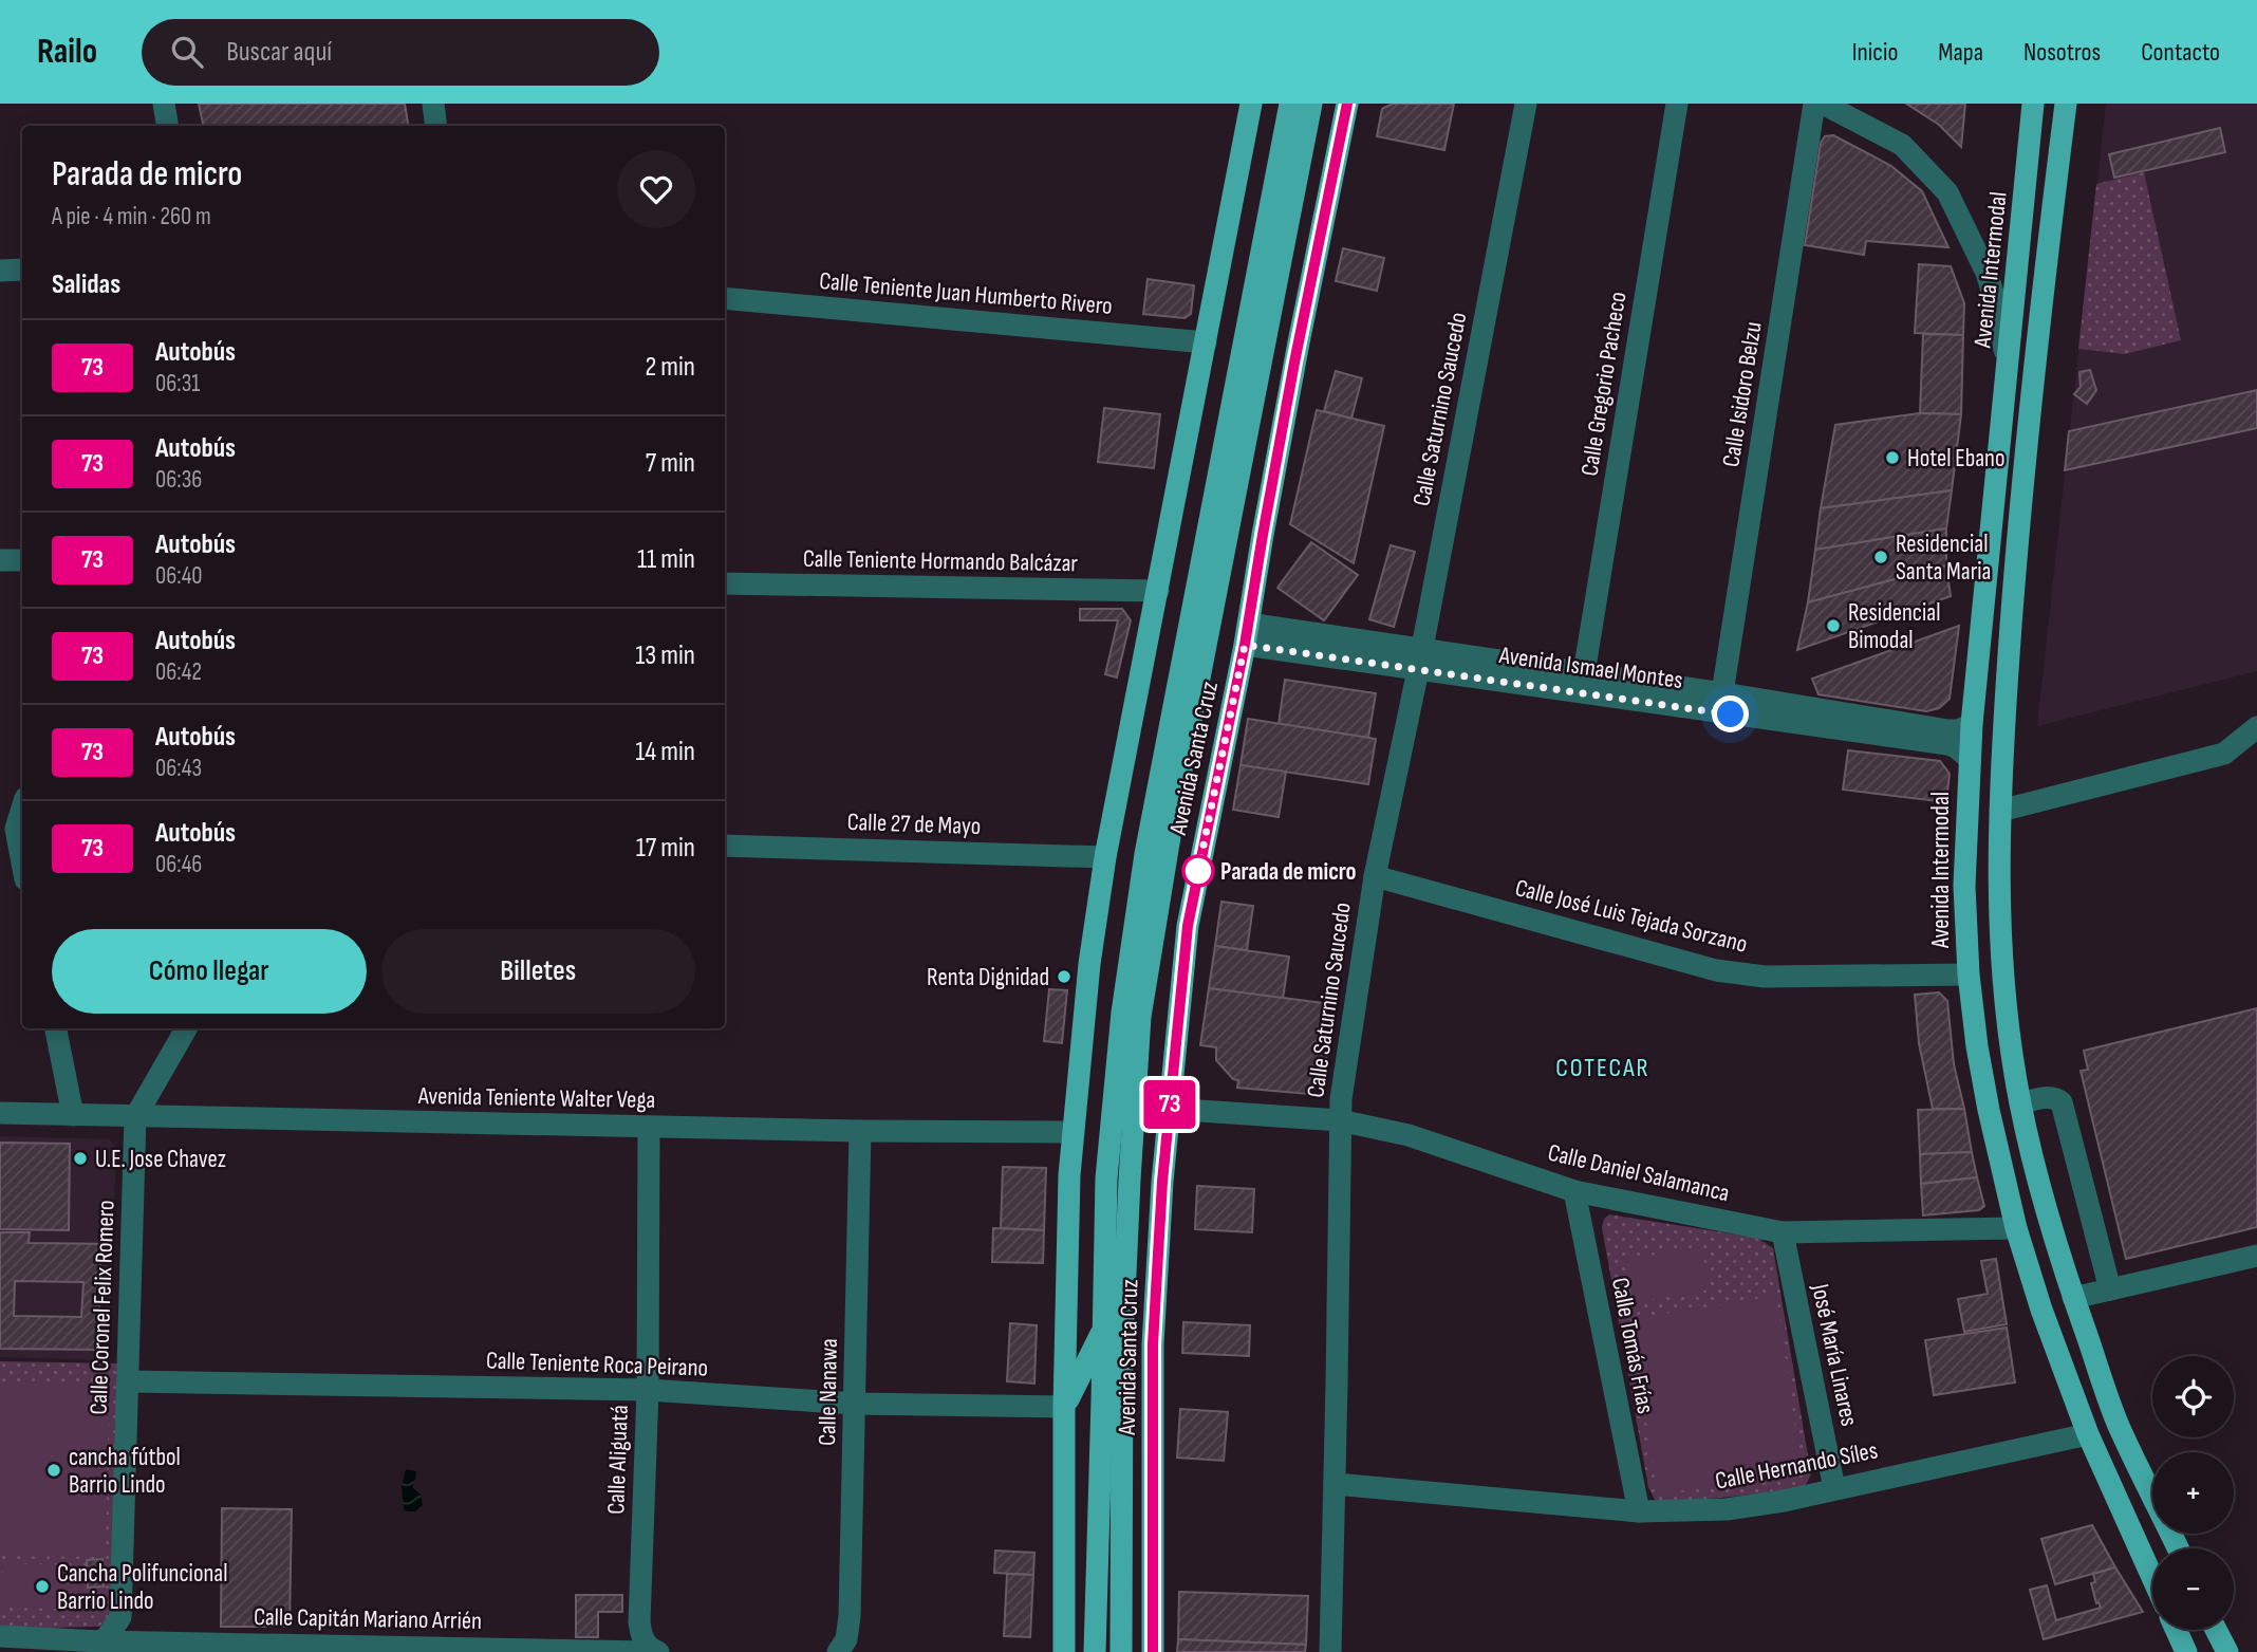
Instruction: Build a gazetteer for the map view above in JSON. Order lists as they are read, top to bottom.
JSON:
{
  "streets": {
    "main road": ["Avenida Intermodal", "Avenida Santa Cruz"],
    "street": [
      "Calle Teniente Juan Humberto Rivero",
      "Calle Gregorio Pacheco",
      "Calle Isidoro Belzu",
      "Calle Saturnino Saucedo",
      "Calle Teniente Hormando Balcázar",
      "Avenida Ismael Montes",
      "Calle 27 de Mayo",
      "Calle José Luis Tejada Sorzano",
      "Avenida Teniente Walter Vega",
      "Calle Daniel Salamanca",
      "Calle Coronel Felix Romero",
      "Calle Tomás Frías",
      "José María Linares",
      "Calle Teniente Roca Peirano",
      "Calle Nanawa",
      "Calle Aliguatá",
      "Calle Hernando Síles",
      "Calle Capitán Mariano Arrién"
    ]
  },
  "crossings": [
    ["Avenida Intermodal", "Avenida Ismael Montes"],
    ["Avenida Intermodal", "Calle José Luis Tejada Sorzano"],
    ["Avenida Intermodal", "Calle Daniel Salamanca"],
    ["Avenida Intermodal", "Calle Hernando Síles"],
    ["Calle Gregorio Pacheco", "Avenida Ismael Montes"],
    ["Calle Isidoro Belzu", "Avenida Ismael Montes"],
    ["Calle Saturnino Saucedo", "Avenida Ismael Montes"],
    ["Calle Saturnino Saucedo", "Calle José Luis Tejada Sorzano"],
    ["Calle Saturnino Saucedo", "Calle Daniel Salamanca"],
    ["Calle Saturnino Saucedo", "Calle Hernando Síles"],
    ["Avenida Ismael Montes", "Avenida Santa Cruz"],
    ["Avenida Santa Cruz", "Calle Daniel Salamanca"],
    ["Avenida Teniente Walter Vega", "Calle Coronel Felix Romero"],
    ["Avenida Teniente Walter Vega", "Calle Nanawa"],
    ["Avenida Teniente Walter Vega", "Calle Aliguatá"],
    ["Calle Daniel Salamanca", "Calle Tomás Frías"],
    ["Calle Daniel Salamanca", "José María Linares"],
    ["Calle Coronel Felix Romero", "Calle Teniente Roca Peirano"],
    ["Calle Coronel Felix Romero", "Calle Capitán Mariano Arrién"],
    ["Calle Tomás Frías", "Calle Hernando Síles"],
    ["José María Linares", "Calle Hernando Síles"],
    ["Calle Teniente Roca Peirano", "Calle Nanawa"],
    ["Calle Teniente Roca Peirano", "Calle Aliguatá"]
  ],
  "districts": ["COTECAR"],
  "places": [
    "Hotel Ebano",
    "Residencial Santa Maria",
    "Residencial Bimodal",
    "Parada de micro",
    "Renta Dignidad",
    "U.E. Jose Chavez",
    "cancha fútbol Barrio Lindo",
    "Cancha Polifuncional Barrio Lindo"
  ],
  "lines": ["bus line 73"],
  "page": {
    "header": "Railo",
    "search": "Buscar aquí",
    "nav": [
      "Inicio",
      "Mapa",
      "Nosotros",
      "Contacto"
    ],
    "on_map": "73",
    "heading": [
      ["Parada de micro", "A pie · 4 min · 260 m"],
      "Salidas"
    ],
    "list": [
      {
        "mark": "73",
        "name": "Autobús",
        "note": "06:31",
        "value": "2 min"
      },
      {
        "mark": "73",
        "name": "Autobús",
        "note": "06:36",
        "value": "7 min"
      },
      {
        "mark": "73",
        "name": "Autobús",
        "note": "06:40",
        "value": "11 min"
      },
      {
        "mark": "73",
        "name": "Autobús",
        "note": "06:42",
        "value": "13 min"
      },
      {
        "mark": "73",
        "name": "Autobús",
        "note": "06:43",
        "value": "14 min"
      },
      {
        "mark": "73",
        "name": "Autobús",
        "note": "06:46",
        "value": "17 min"
      }
    ],
    "buttons": ["Cómo llegar", "Billetes"],
    "map_buttons": ["+", "−"]
  }
}
